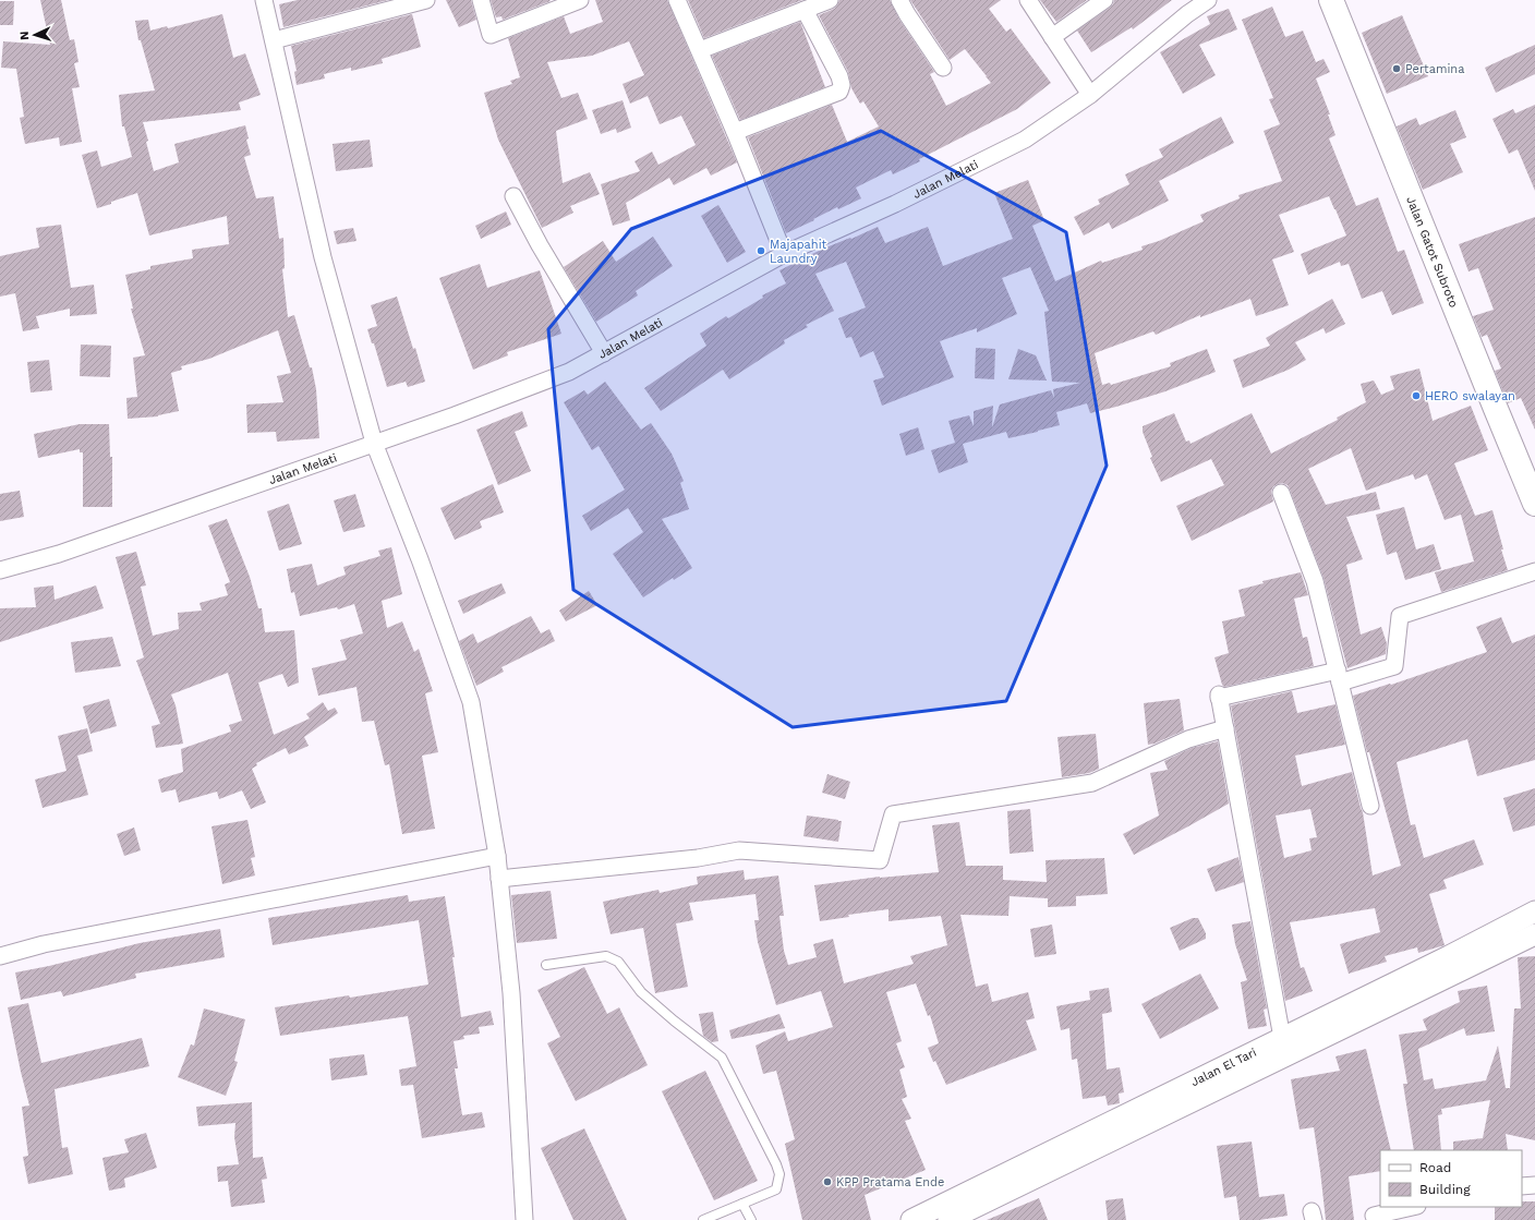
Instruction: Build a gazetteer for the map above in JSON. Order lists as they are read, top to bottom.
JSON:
{
  "streets": {
    "highway": ["Jalan Gatot Subroto"],
    "street": ["Jalan Melati", "Jalan El Tari"]
  },
  "places": [
    "Pertamina",
    "Majapahit Laundry",
    "HERO swalayan",
    "KPP Pratama Ende"
  ],
  "legend": ["Road", "Building"],
  "north": "left"
}
